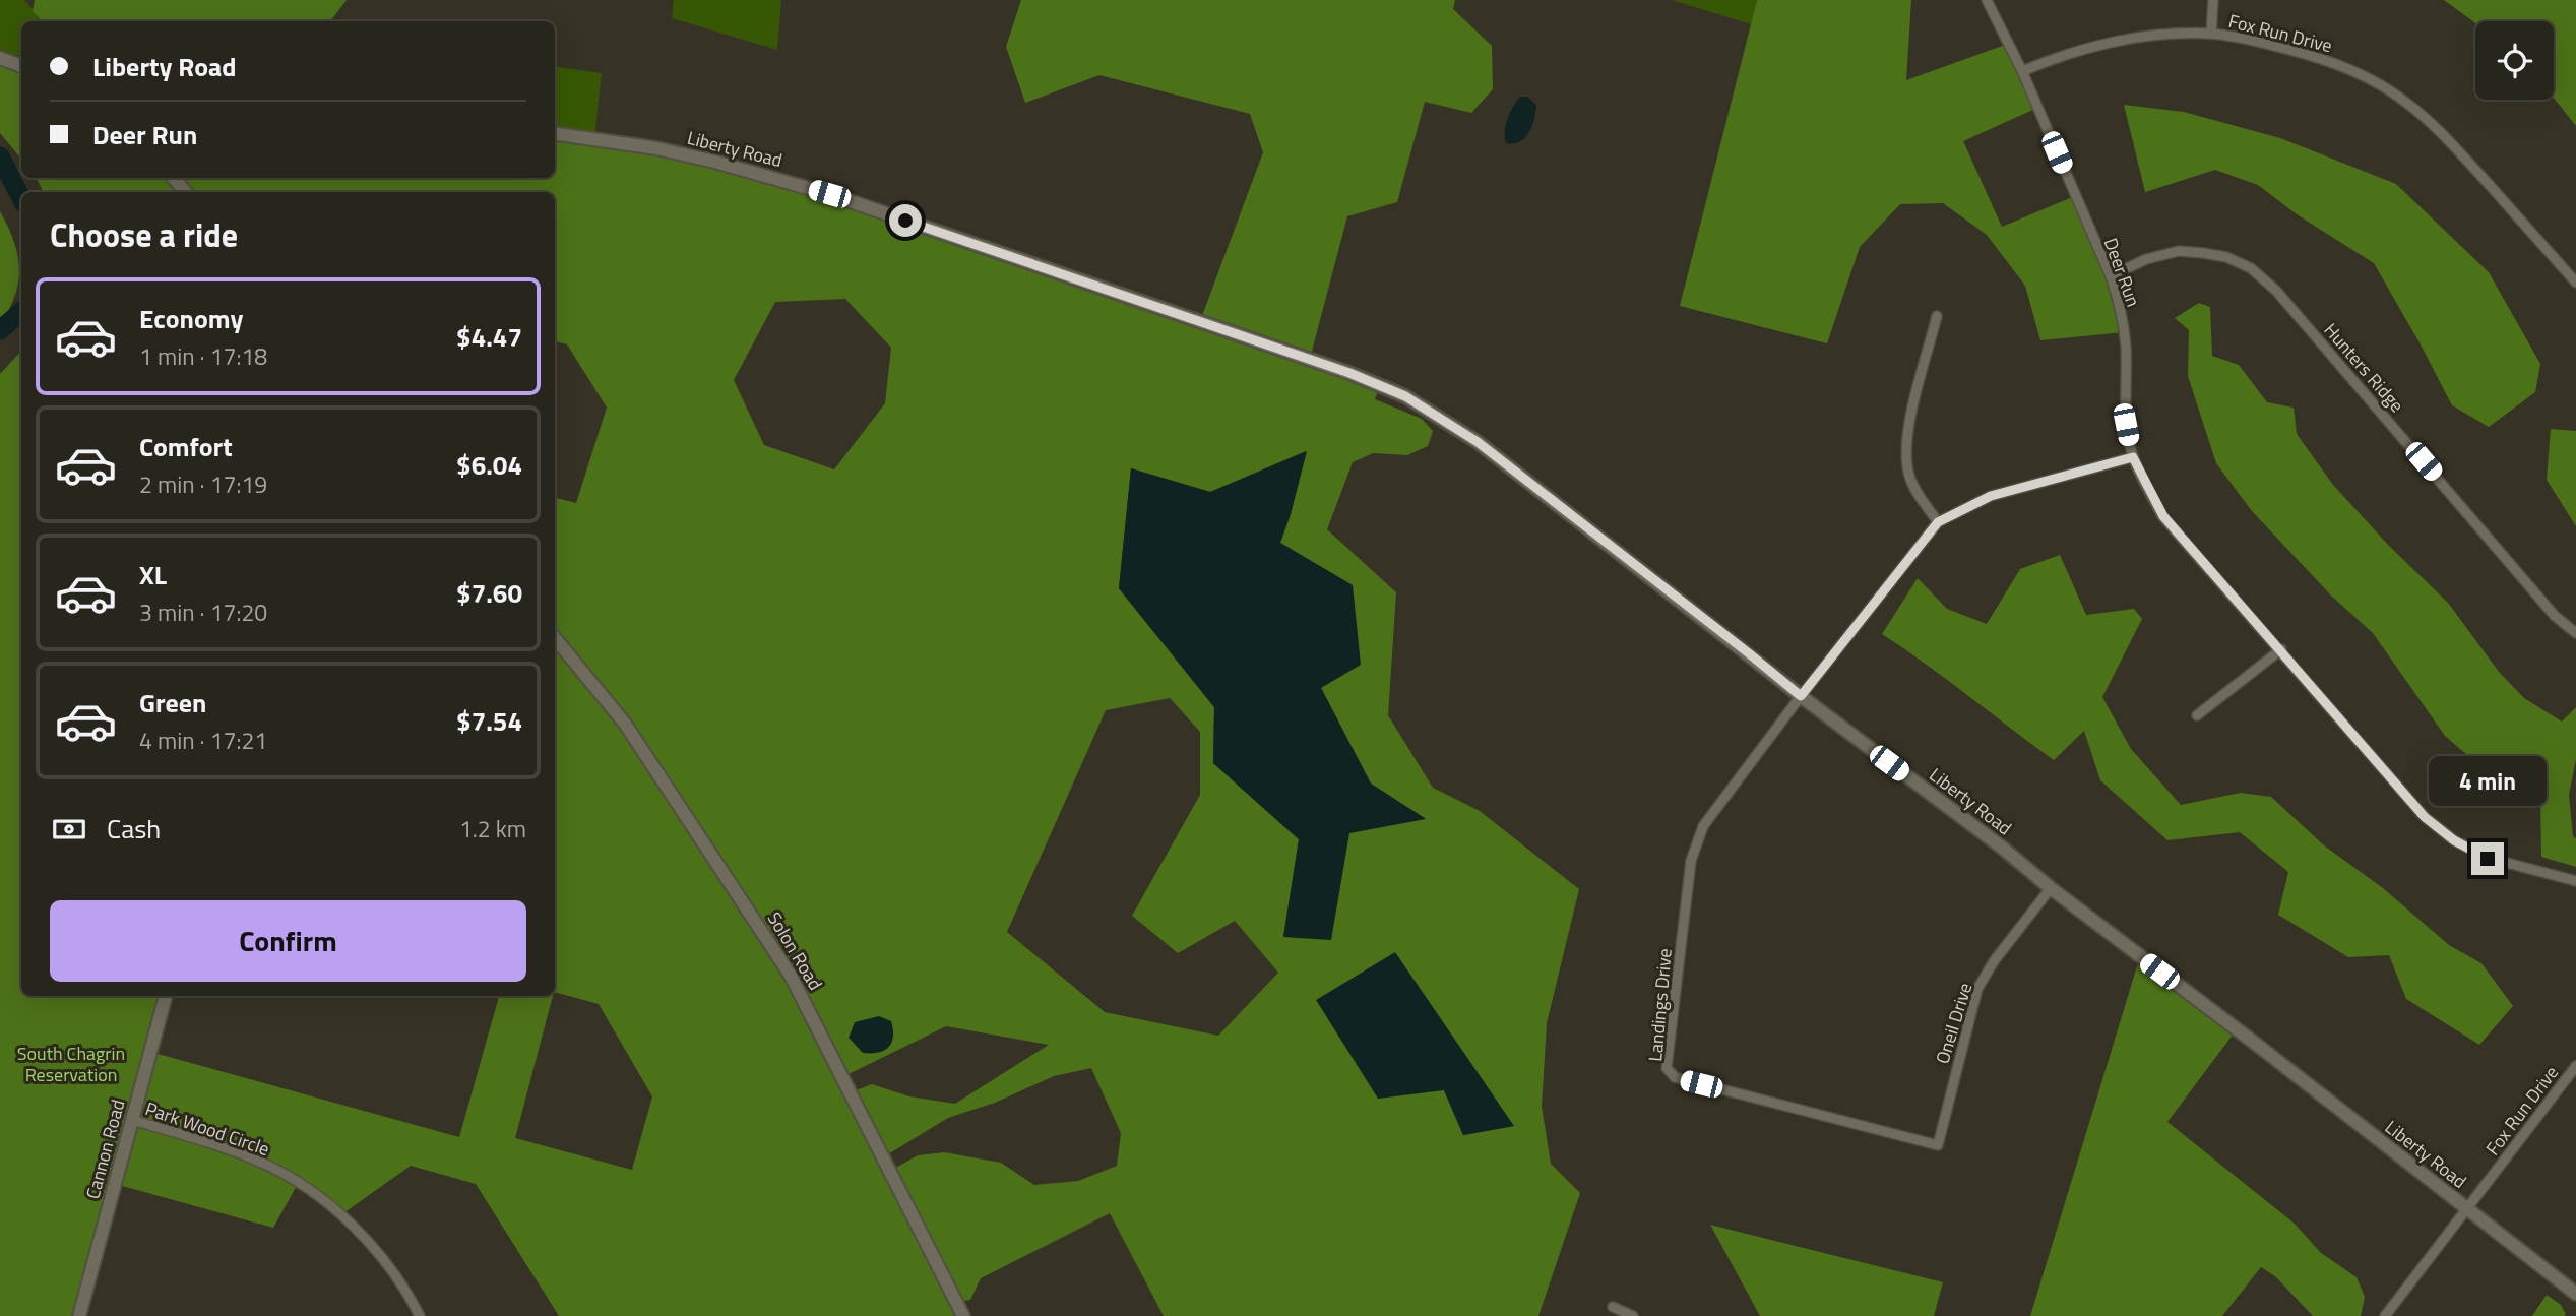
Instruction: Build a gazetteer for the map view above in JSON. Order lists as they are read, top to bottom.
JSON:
{
  "streets": {
    "street": [
      "Fox Run Drive",
      "Liberty Road",
      "Deer Run",
      "Hunters Ridge",
      "Solon Road",
      "Landings Drive",
      "Oneil Drive",
      "Park Wood Circle",
      "Cannon Road"
    ]
  },
  "crossings": [
    ["Fox Run Drive", "Liberty Road"],
    ["Fox Run Drive", "Deer Run"],
    ["Liberty Road", "Landings Drive"],
    ["Liberty Road", "Oneil Drive"],
    ["Deer Run", "Hunters Ridge"],
    ["Landings Drive", "Oneil Drive"],
    ["Park Wood Circle", "Cannon Road"]
  ],
  "parks": ["South Chagrin Reservation"],
  "page": {
    "banner": ["Liberty Road", "Deer Run"],
    "heading": "Choose a ride",
    "list": [
      {
        "name": "Economy",
        "note": "1 min · 17:18",
        "value": "$4.47"
      },
      {
        "name": "Comfort",
        "note": "2 min · 17:19",
        "value": "$6.04"
      },
      {
        "name": "XL",
        "note": "3 min · 17:20",
        "value": "$7.60"
      },
      {
        "name": "Green",
        "note": "4 min · 17:21",
        "value": "$7.54"
      }
    ],
    "bubble": "4 min",
    "pay": ["Cash", "1.2 km"],
    "buttons": "Confirm"
  }
}
